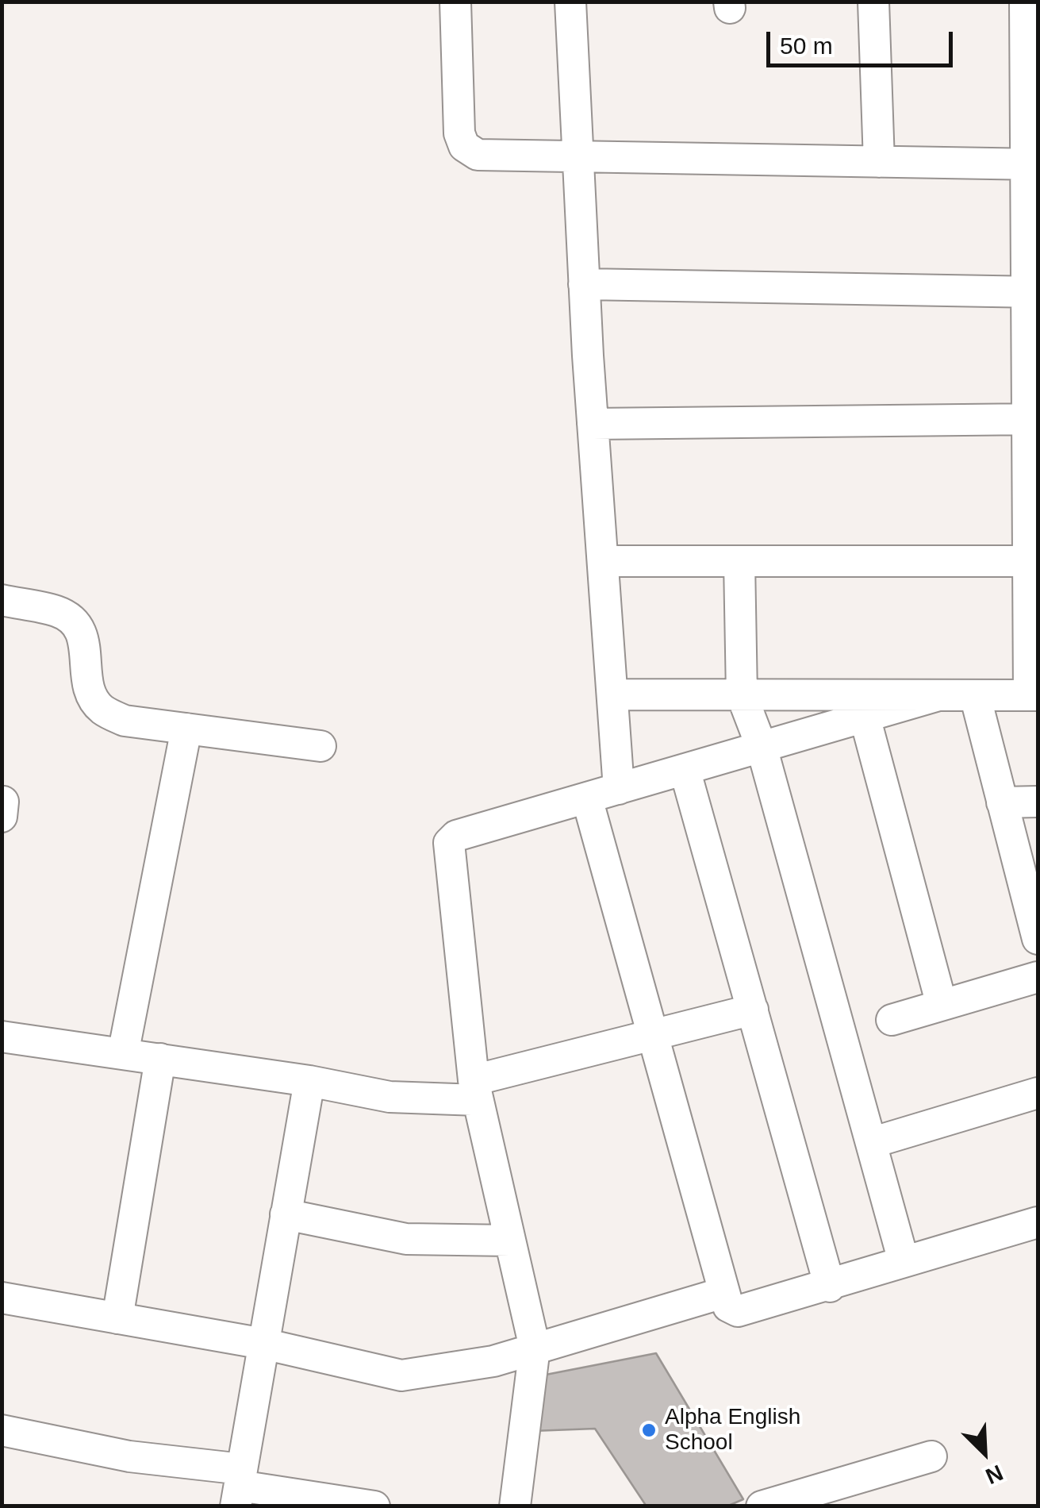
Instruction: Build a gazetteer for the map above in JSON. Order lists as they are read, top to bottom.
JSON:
{
  "places": ["Alpha English School"],
  "scale_bar": "50 m",
  "north": "bottom right"
}
